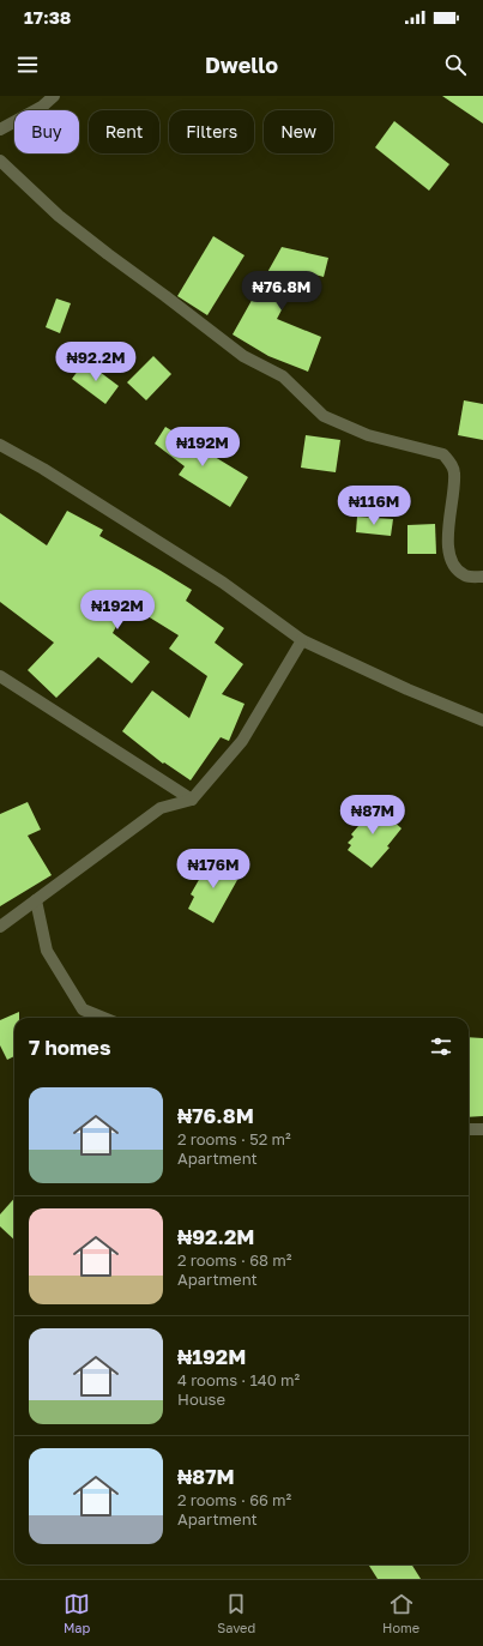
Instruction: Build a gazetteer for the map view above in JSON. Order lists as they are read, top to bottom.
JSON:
{
  "page": {
    "status": "17:38",
    "header": "Dwello",
    "chip": [
      "Buy",
      "Rent",
      "Filters",
      "New"
    ],
    "price": [
      "₦76.8M",
      "₦92.2M",
      "₦192M",
      "₦116M",
      "₦192M",
      "₦87M",
      "₦176M"
    ],
    "heading": "7 homes",
    "list": [
      {
        "name": "₦76.8M",
        "note": "2 rooms · 52 m² · Apartment"
      },
      {
        "name": "₦92.2M",
        "note": "2 rooms · 68 m² · Apartment"
      },
      {
        "name": "₦192M",
        "note": "4 rooms · 140 m² · House"
      },
      {
        "name": "₦87M",
        "note": "2 rooms · 66 m² · Apartment"
      }
    ],
    "tabs": ["Map", "Saved", "Home"]
  }
}
